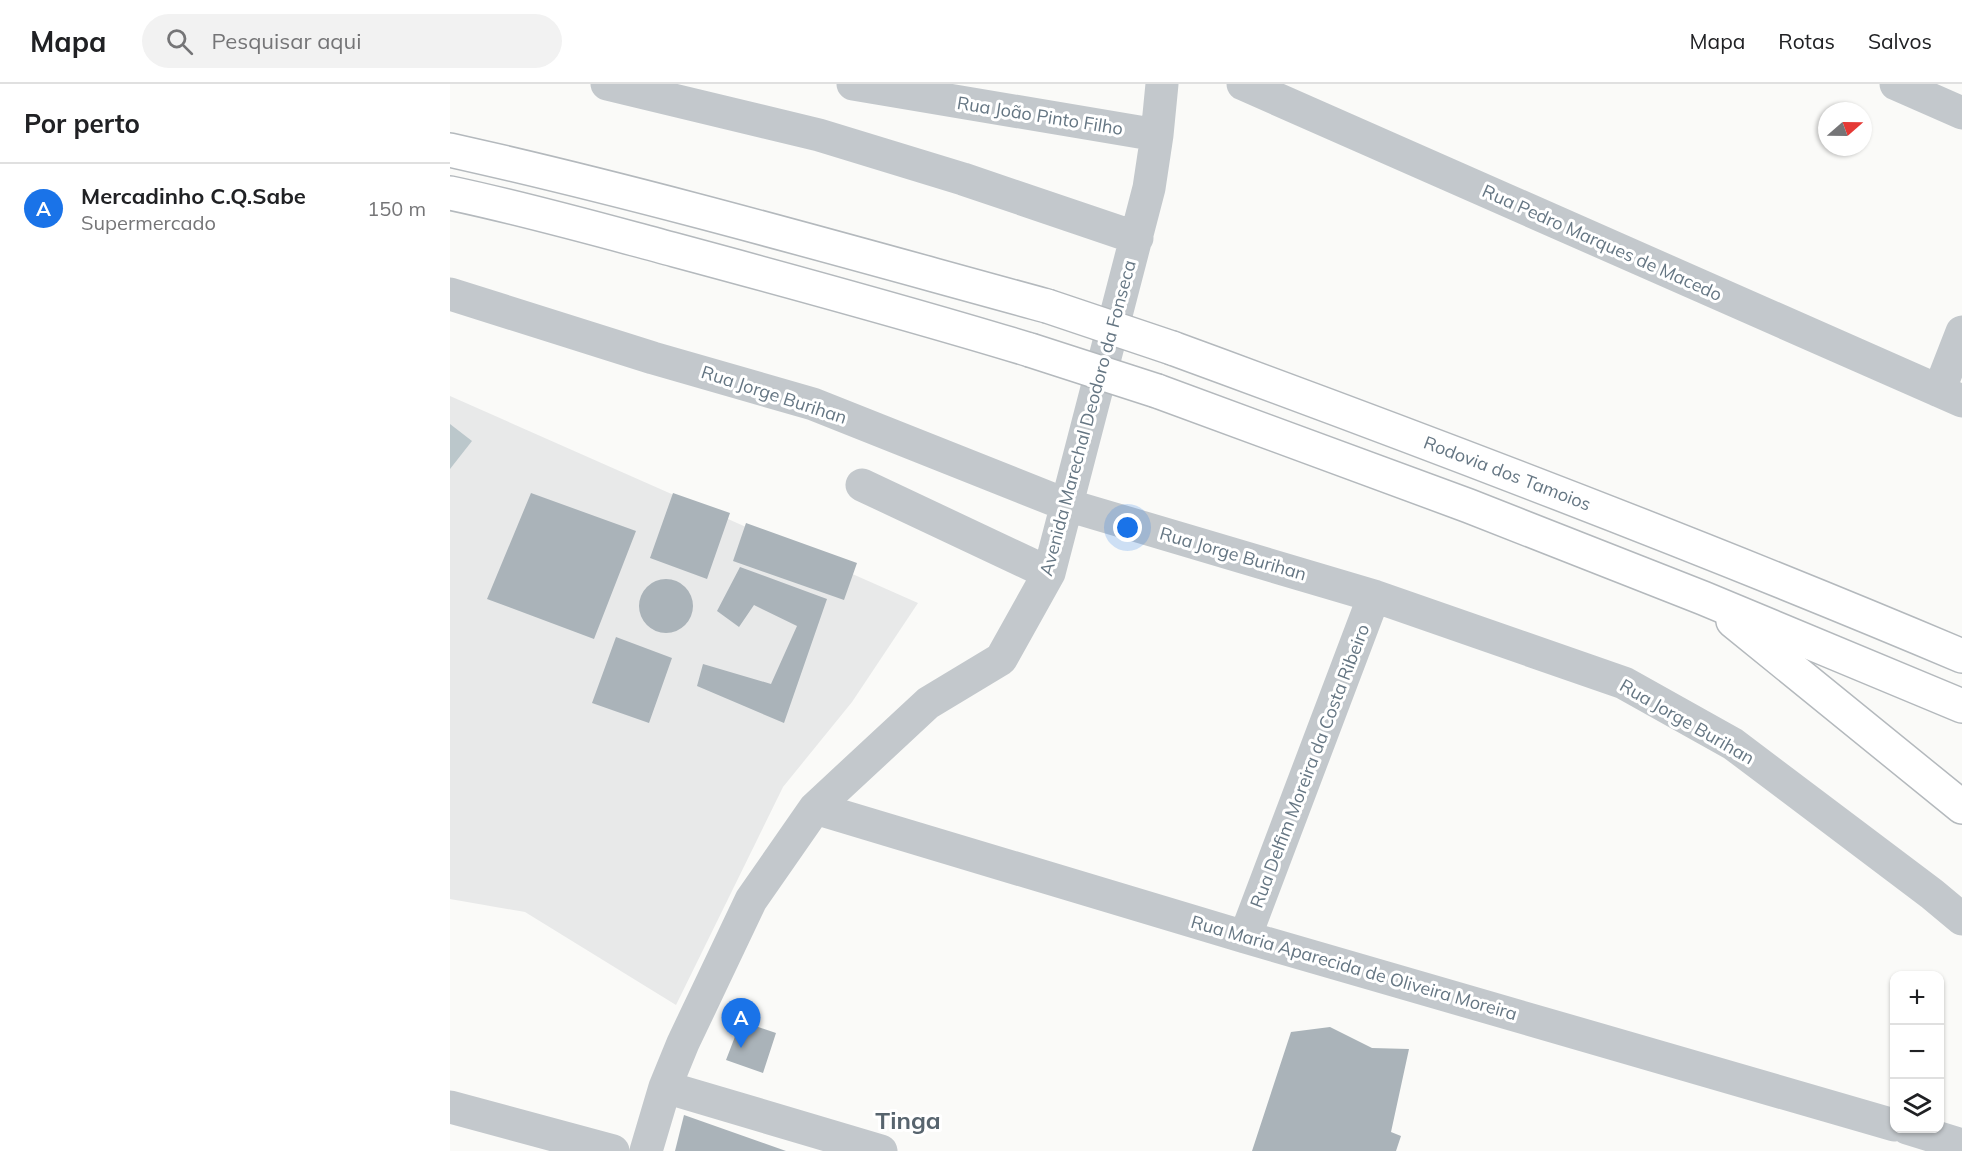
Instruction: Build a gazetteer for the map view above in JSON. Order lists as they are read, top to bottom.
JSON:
{
  "streets": {
    "highway": ["Rodovia dos Tamoios"],
    "street": [
      "Rua João Pinto Filho",
      "Rua Pedro Marques de Macedo",
      "Rua Jorge Burihan",
      "Avenida Marechal Deodoro da Fonseca",
      "Rua Delfim Moreira da Costa Ribeiro",
      "Rua Maria Aparecida de Oliveira Moreira"
    ]
  },
  "crossings": [
    ["Rua João Pinto Filho", "Avenida Marechal Deodoro da Fonseca"],
    ["Rua Jorge Burihan", "Avenida Marechal Deodoro da Fonseca"],
    ["Rua Jorge Burihan", "Rua Delfim Moreira da Costa Ribeiro"],
    ["Avenida Marechal Deodoro da Fonseca", "Rua Maria Aparecida de Oliveira Moreira"],
    ["Rua Delfim Moreira da Costa Ribeiro", "Rua Maria Aparecida de Oliveira Moreira"]
  ],
  "districts": ["Tinga"],
  "north": "right",
  "page": {
    "header": "Mapa",
    "search": "Pesquisar aqui",
    "nav": ["Mapa", "Rotas", "Salvos"],
    "heading": "Por perto",
    "list": [
      {
        "mark": "A",
        "name": "Mercadinho C.Q.Sabe",
        "note": "Supermercado",
        "value": "150 m"
      }
    ],
    "map_buttons": ["+", "−"],
    "pins": "A"
  }
}
